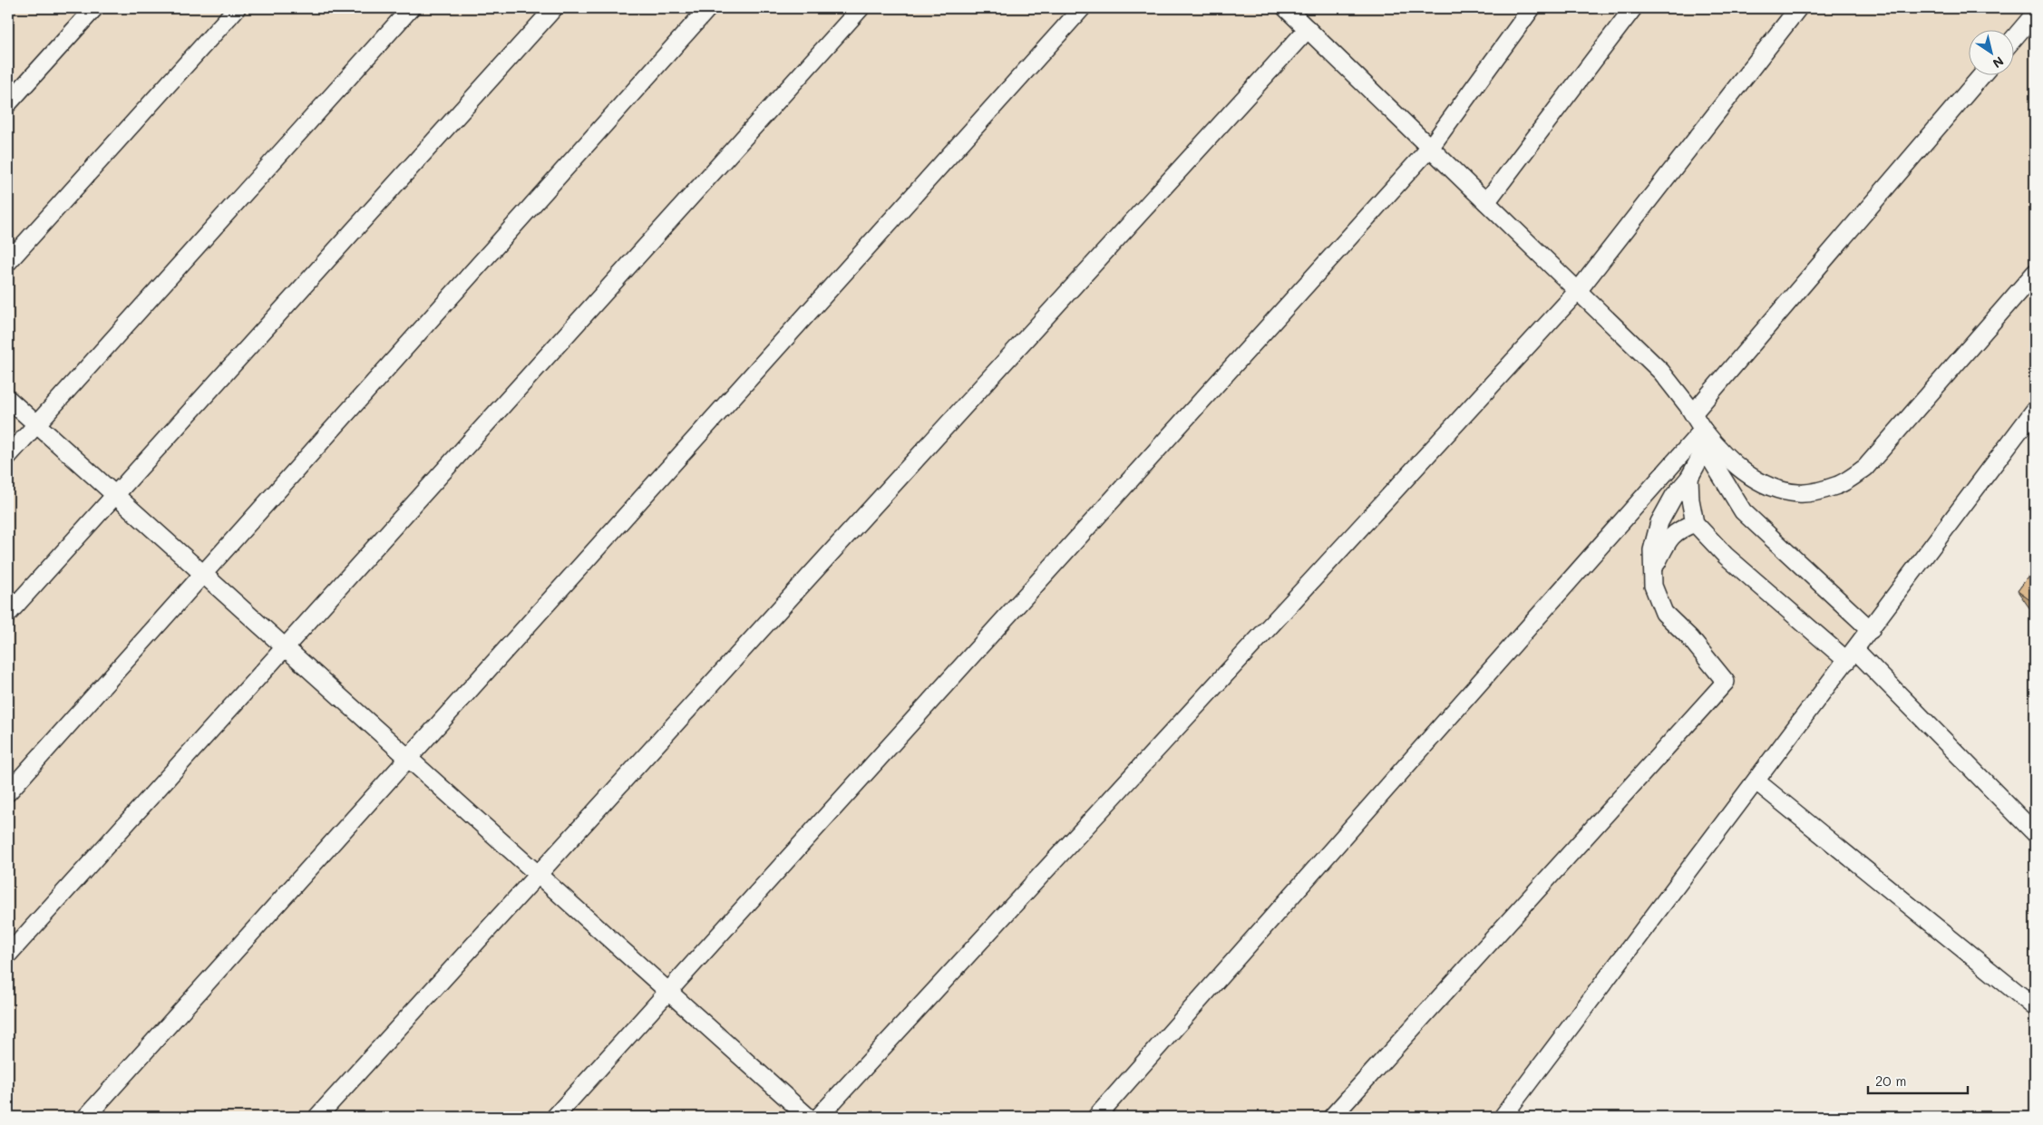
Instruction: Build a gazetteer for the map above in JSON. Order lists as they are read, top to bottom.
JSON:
{
  "scale_bar": "20 m",
  "north": "bottom right"
}
